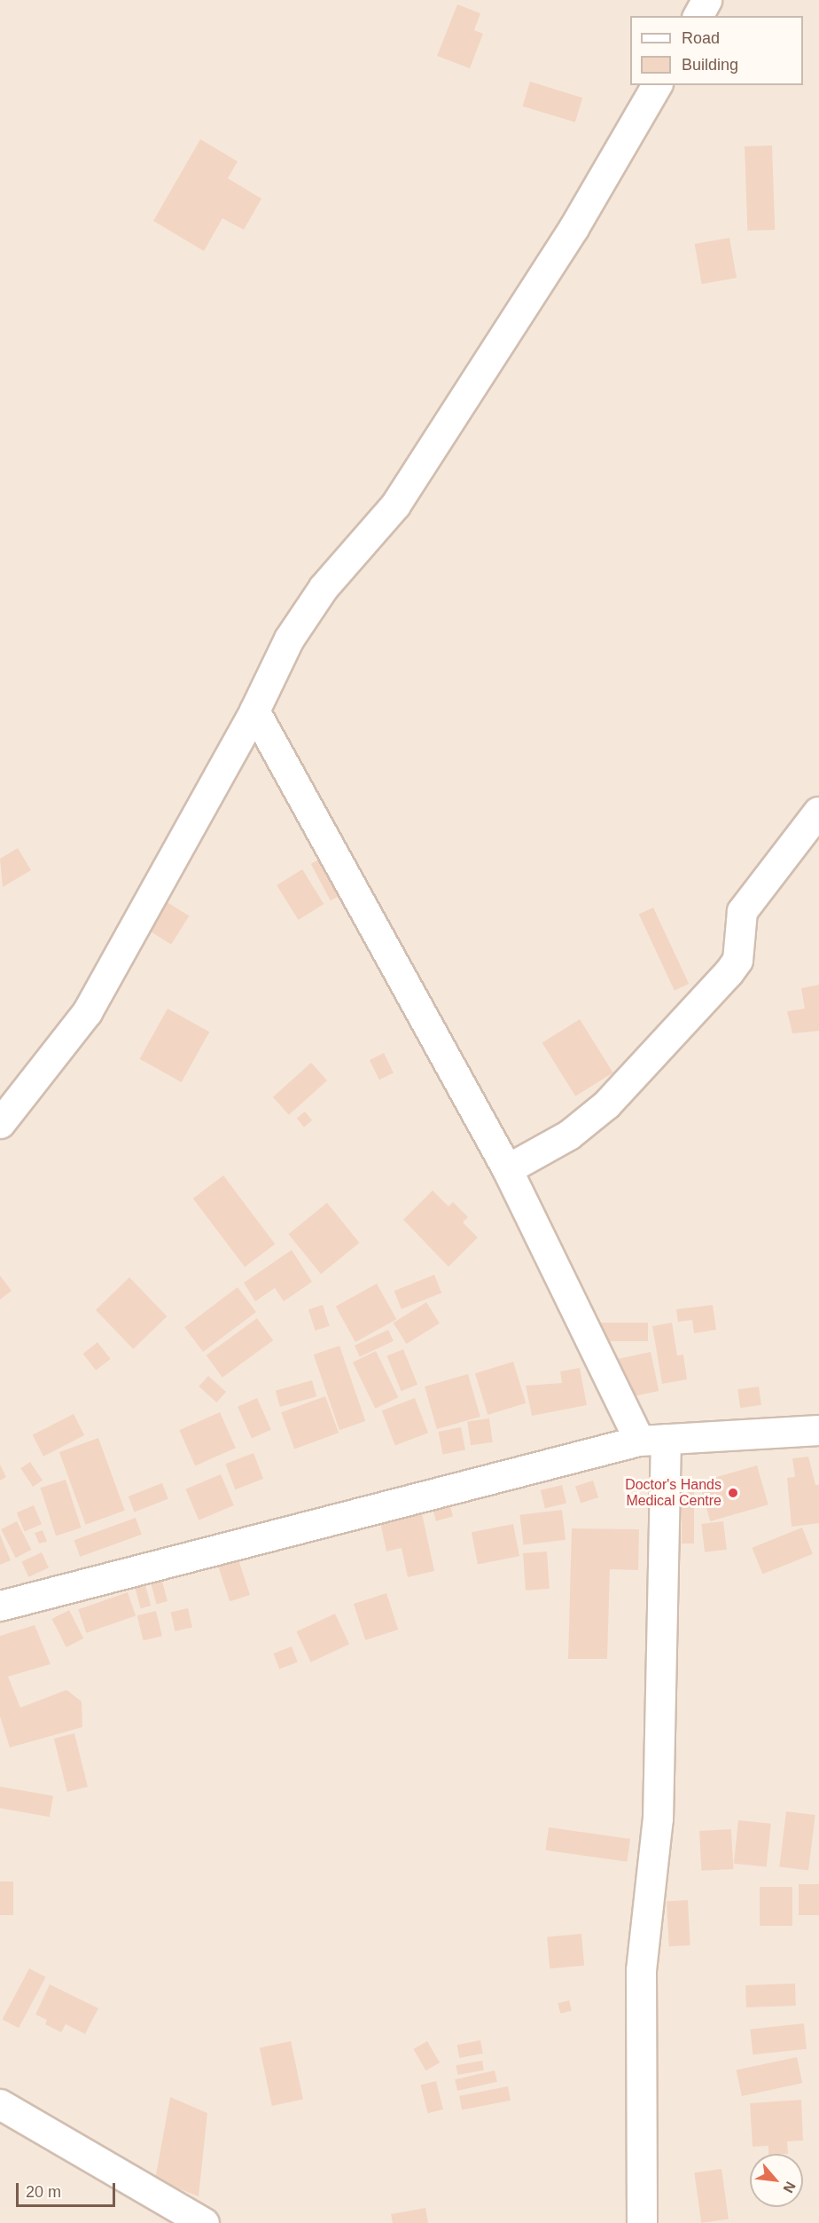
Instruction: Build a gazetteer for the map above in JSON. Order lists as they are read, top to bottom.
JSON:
{
  "places": ["Doctor's Hands Medical Centre"],
  "legend": ["Road", "Building"],
  "scale_bar": "20 m",
  "north": "bottom right"
}
